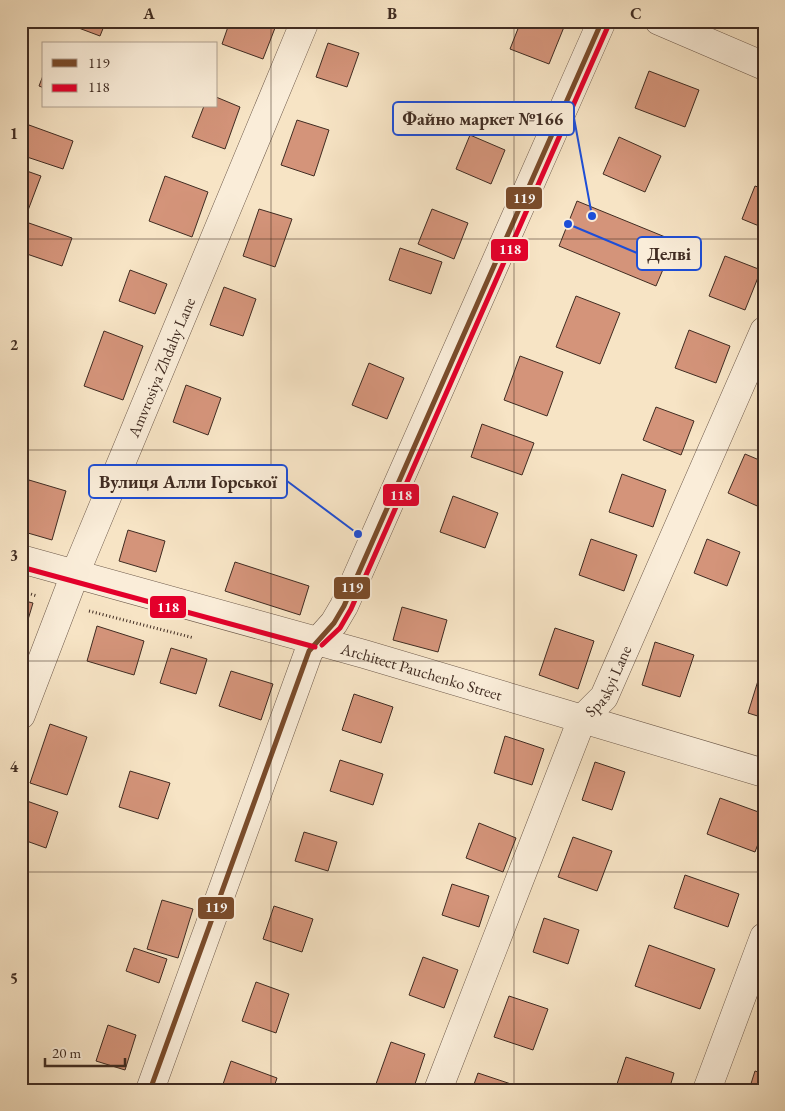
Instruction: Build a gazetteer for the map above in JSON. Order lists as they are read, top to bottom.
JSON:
{
  "streets": {
    "street": ["Amvrosiya Zhdahy Lane", "Architect Pauchenko Street", "Spaskyi Lane"]
  },
  "crossings": [
    ["Amvrosiya Zhdahy Lane", "Architect Pauchenko Street"],
    ["Architect Pauchenko Street", "Spaskyi Lane"]
  ],
  "places": ["Файно маркет №166", "Делві", "Вулиця Алли Горської"],
  "lines": ["transit line 119", "transit line 118"],
  "legend": ["119", "118"],
  "scale_bar": "20 m",
  "grid": {
    "columns": ["A", "B", "C"],
    "rows": [
      "1",
      "2",
      "3",
      "4",
      "5"
    ]
  }
}
